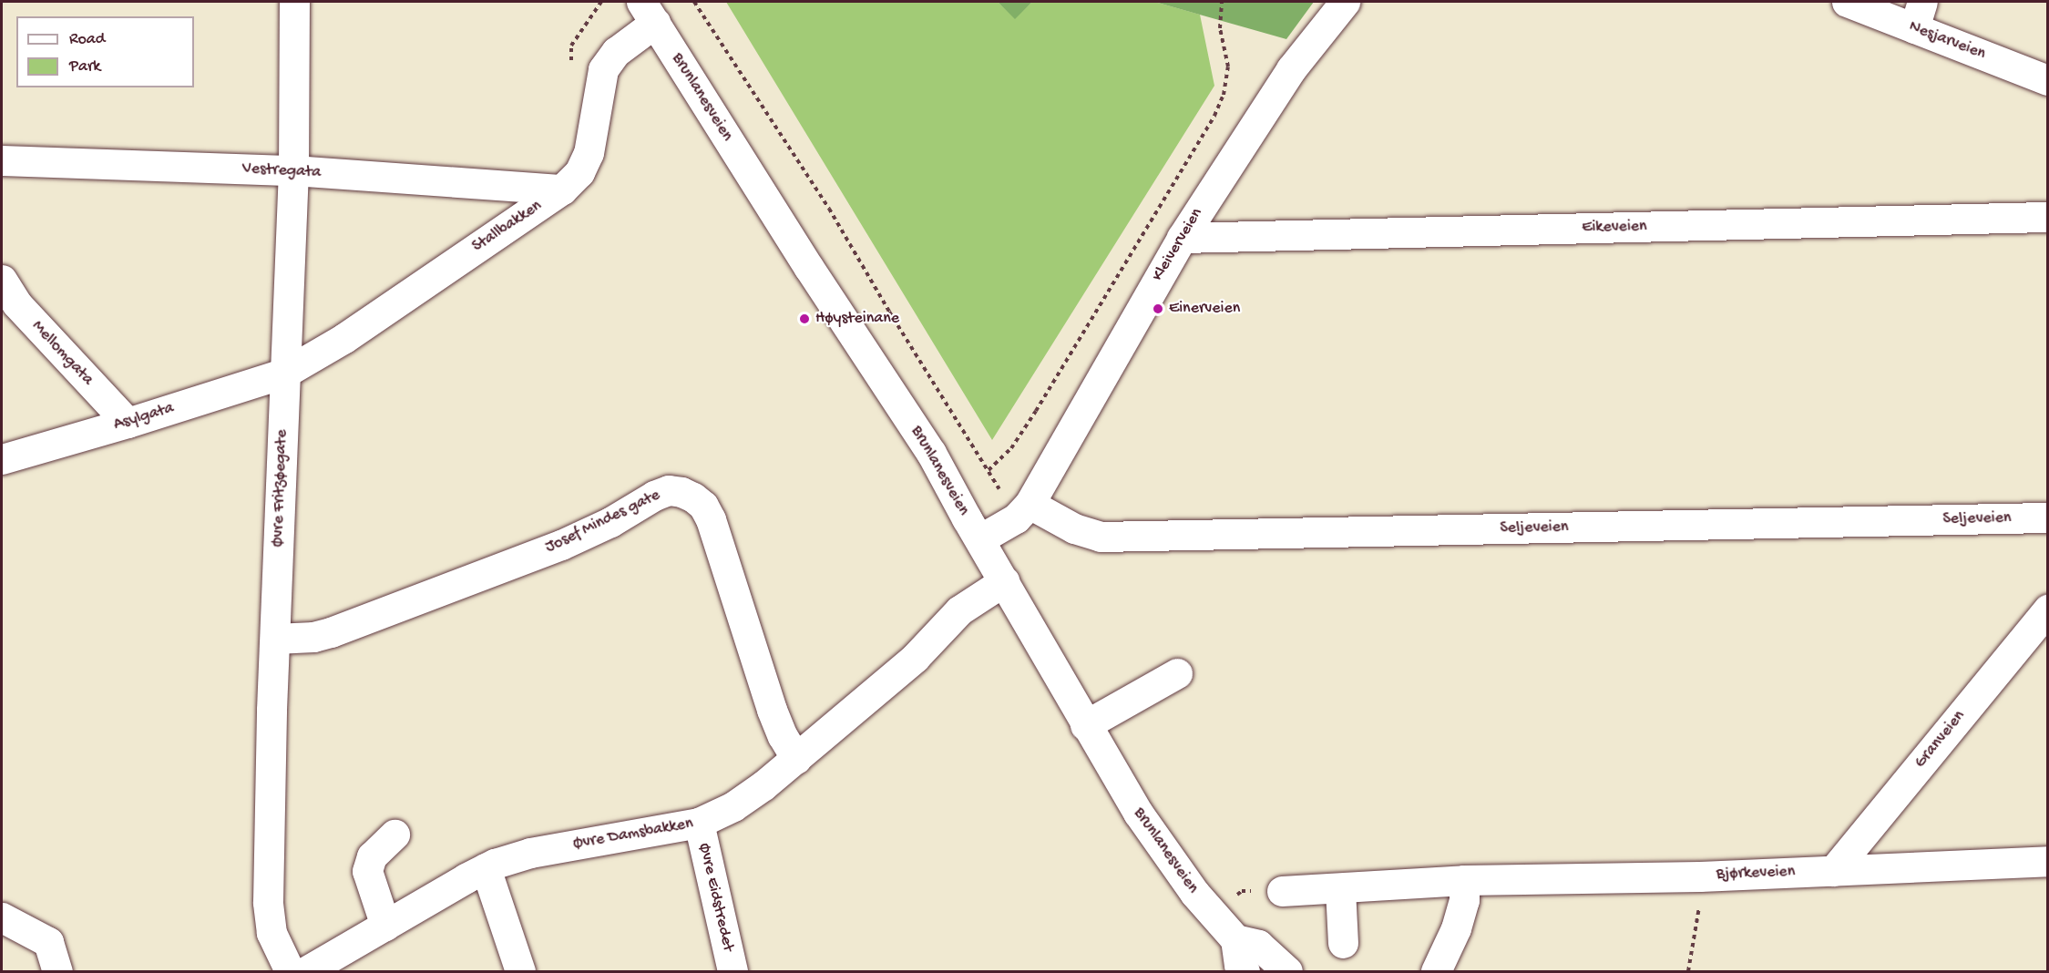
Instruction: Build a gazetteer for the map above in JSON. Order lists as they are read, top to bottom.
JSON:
{
  "streets": {
    "street": [
      "Nesjarveien",
      "Brunlanesveien",
      "Vestregata",
      "Stallbakken",
      "Eikeveien",
      "Kleiverveien",
      "Mellomgata",
      "Asylgata",
      "Øvre Fritzøegate",
      "Seljeveien",
      "Josef Mindes gate",
      "Granveien",
      "Øvre Damsbakken",
      "Bjørkeveien",
      "Øvre Eidstredet"
    ]
  },
  "crossings": [
    ["Brunlanesveien", "Stallbakken"],
    ["Brunlanesveien", "Kleiverveien"],
    ["Brunlanesveien", "Øvre Damsbakken"],
    ["Vestregata", "Stallbakken"],
    ["Vestregata", "Øvre Fritzøegate"],
    ["Stallbakken", "Asylgata"],
    ["Stallbakken", "Øvre Fritzøegate"],
    ["Eikeveien", "Kleiverveien"],
    ["Kleiverveien", "Seljeveien"],
    ["Mellomgata", "Asylgata"],
    ["Asylgata", "Øvre Fritzøegate"],
    ["Øvre Fritzøegate", "Josef Mindes gate"],
    ["Josef Mindes gate", "Øvre Damsbakken"],
    ["Granveien", "Bjørkeveien"],
    ["Øvre Damsbakken", "Øvre Eidstredet"]
  ],
  "places": ["Einerveien", "Høysteinane"],
  "legend": ["Road", "Park"]
}
